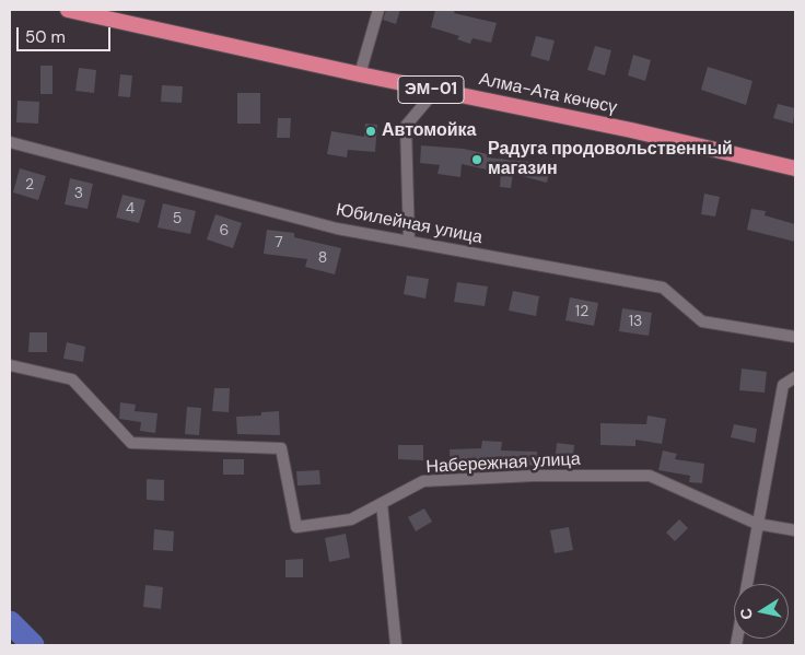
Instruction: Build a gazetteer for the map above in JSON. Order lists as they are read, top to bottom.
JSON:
{
  "streets": {
    "highway": ["ЭМ-01", "Алма-Ата көчөсү"],
    "street": ["Юбилейная улица", "Набережная улица"]
  },
  "places": ["Автомойка", "Радуга продовольственный магазин"],
  "house_numbers": [
    "2",
    "3",
    "4",
    "5",
    "6",
    "7",
    "8",
    "12",
    "13"
  ],
  "scale_bar": "50 m",
  "north": "left"
}
